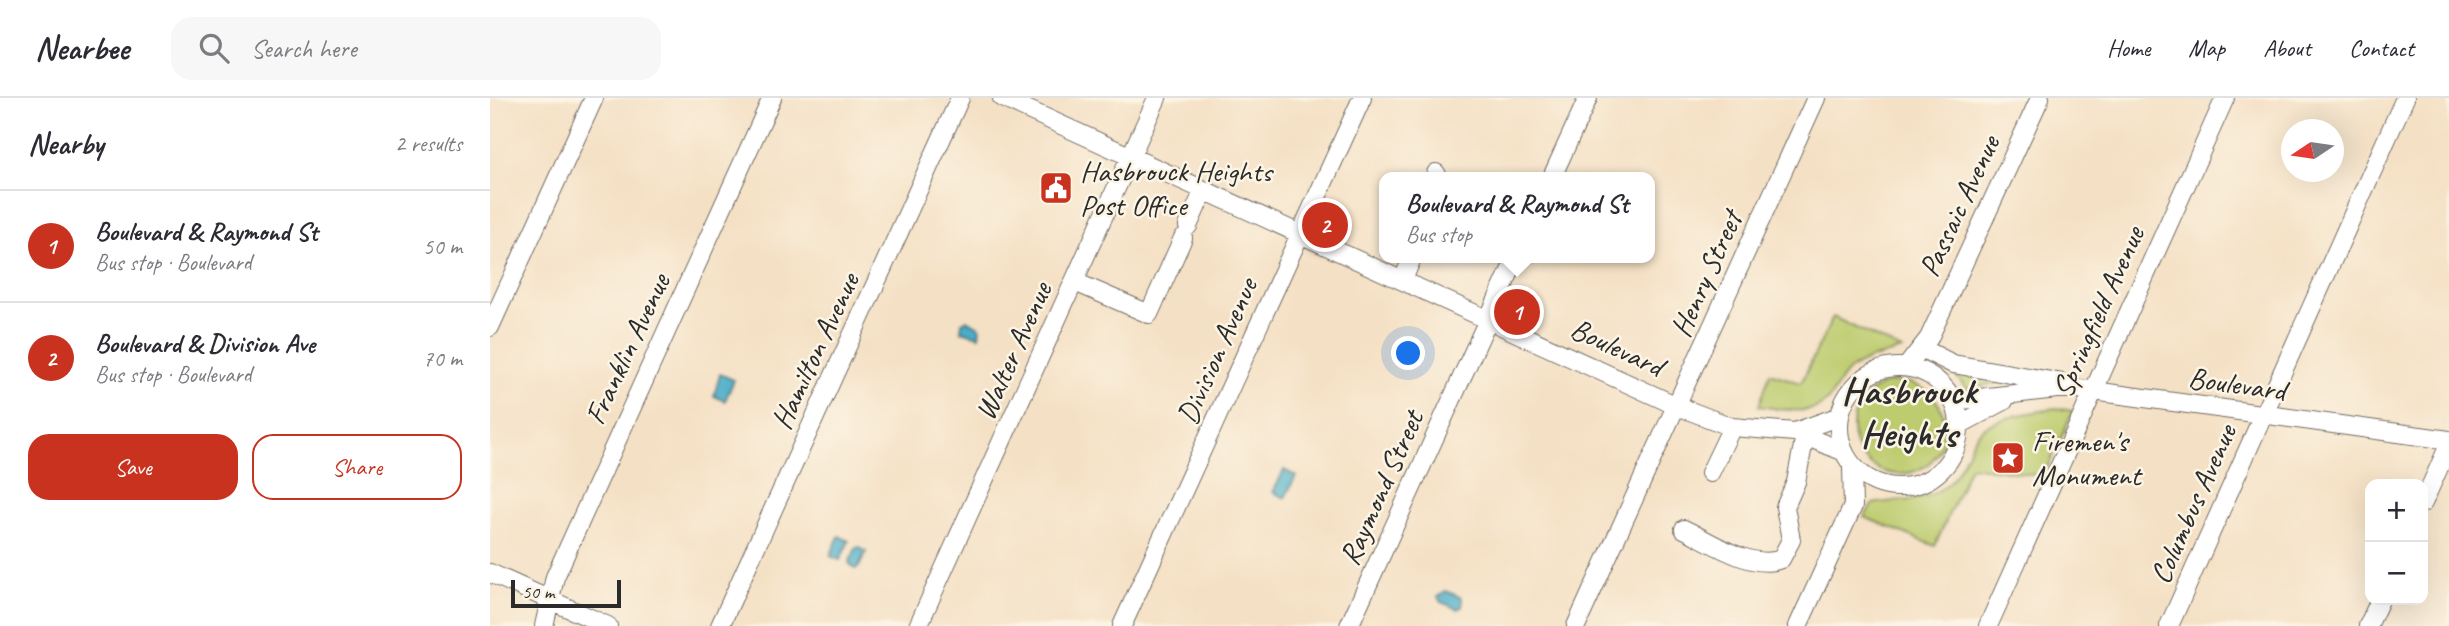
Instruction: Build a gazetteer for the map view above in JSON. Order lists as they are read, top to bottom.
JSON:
{
  "streets": {
    "street": [
      "Passaic Avenue",
      "Henry Street",
      "Springfield Avenue",
      "Boulevard",
      "Franklin Avenue",
      "Hamilton Avenue",
      "Walter Avenue",
      "Division Avenue",
      "Raymond Street",
      "Columbus Avenue"
    ]
  },
  "crossings": [
    ["Passaic Avenue", "Boulevard"],
    ["Henry Street", "Boulevard"],
    ["Springfield Avenue", "Boulevard"],
    ["Boulevard", "Walter Avenue"],
    ["Boulevard", "Division Avenue"],
    ["Boulevard", "Raymond Street"],
    ["Boulevard", "Columbus Avenue"]
  ],
  "districts": ["Hasbrouck Heights"],
  "places": {
    "public building": ["Hasbrouck Heights Post Office"],
    "place": ["Firemen's Monument"]
  },
  "scale_bar": "50 m",
  "north": "left",
  "page": {
    "header": "Nearbee",
    "search": "Search here",
    "nav": [
      "Home",
      "Map",
      "About",
      "Contact"
    ],
    "heading": ["Nearby", "2 results"],
    "popup": ["Boulevard & Raymond St", "Bus stop"],
    "list": [
      {
        "mark": "1",
        "name": "Boulevard & Raymond St",
        "note": "Bus stop · Boulevard",
        "value": "50 m"
      },
      {
        "mark": "2",
        "name": "Boulevard & Division Ave",
        "note": "Bus stop · Boulevard",
        "value": "70 m"
      }
    ],
    "pins": ["2", "1"],
    "buttons": ["Save", "Share"],
    "map_buttons": ["+", "−"],
    "scale": "50 m"
  }
}
